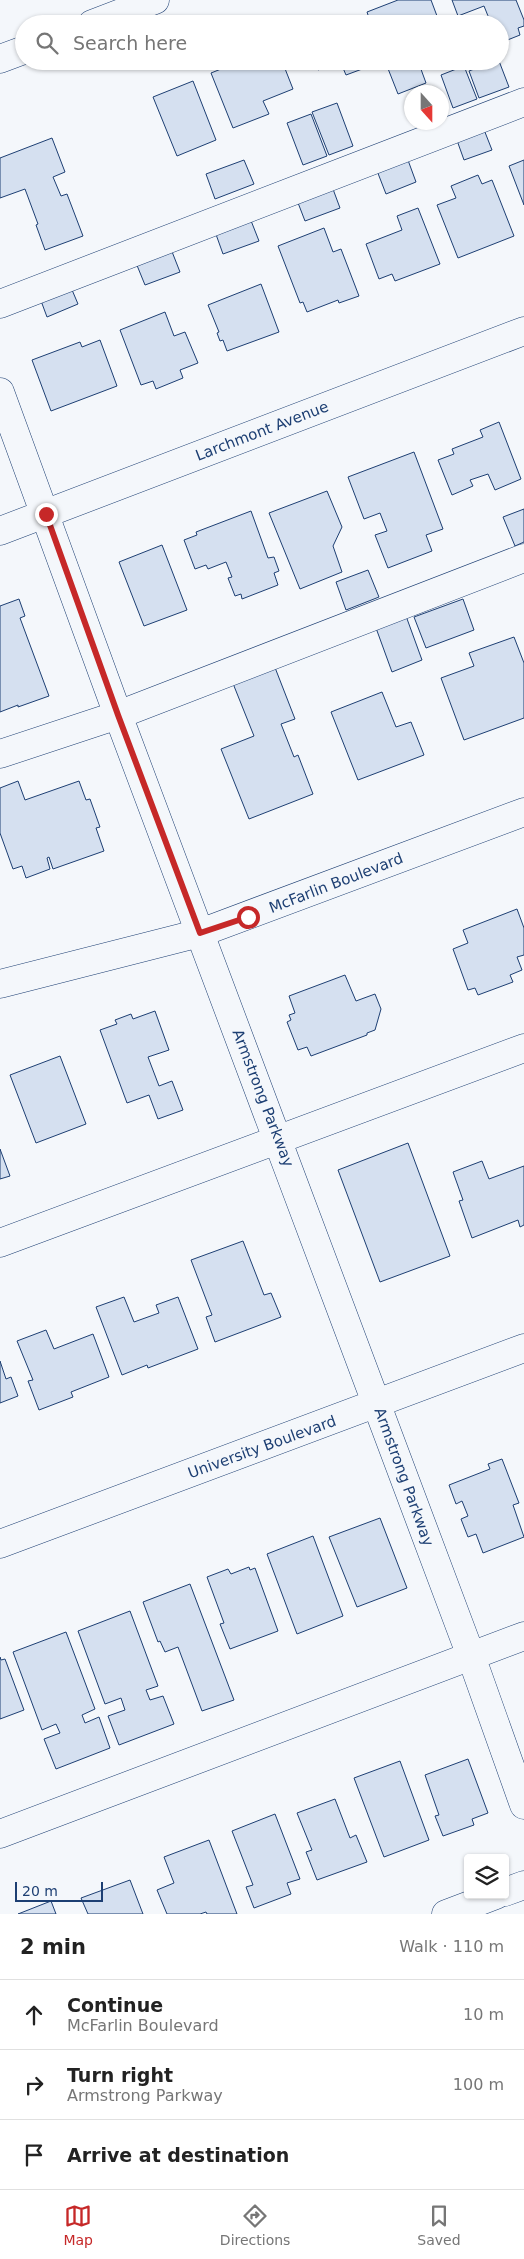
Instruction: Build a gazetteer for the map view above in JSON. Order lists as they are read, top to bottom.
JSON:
{
  "streets": {
    "street": [
      "Larchmont Avenue",
      "McFarlin Boulevard",
      "Armstrong Parkway",
      "University Boulevard"
    ]
  },
  "crossings": [
    ["Larchmont Avenue", "Armstrong Parkway"],
    ["McFarlin Boulevard", "Armstrong Parkway"],
    ["Armstrong Parkway", "University Boulevard"]
  ],
  "scale_bar": "20 m",
  "north": "bottom",
  "page": {
    "search": "Search here",
    "scale": "20 m",
    "heading": ["2 min", "Walk · 110 m"],
    "list": [
      ["Continue", "McFarlin Boulevard", "10 m"],
      ["Turn right", "Armstrong Parkway", "100 m"],
      "Arrive at destination"
    ],
    "nav": ["Map", "Directions", "Saved"]
  }
}
